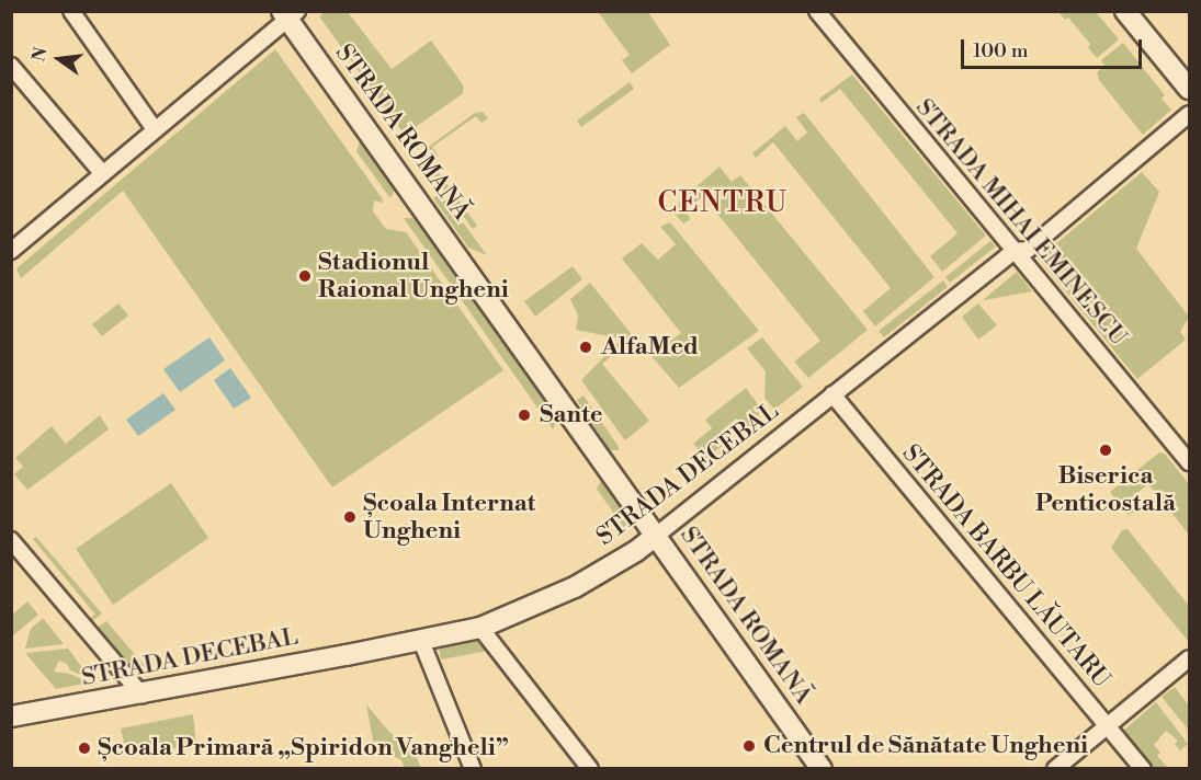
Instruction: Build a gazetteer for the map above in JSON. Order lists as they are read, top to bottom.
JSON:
{
  "streets": {
    "main road": ["STRADA ROMANĂ", "STRADA DECEBAL"],
    "street": ["STRADA MIHAI EMINESCU", "STRADA BARBU LĂUTARU"]
  },
  "crossings": [
    ["STRADA ROMANĂ", "STRADA DECEBAL"],
    ["STRADA MIHAI EMINESCU", "STRADA DECEBAL"],
    ["STRADA DECEBAL", "STRADA BARBU LĂUTARU"]
  ],
  "districts": ["CENTRU"],
  "places": [
    "Stadionul Raional Ungheni",
    "AlfaMed",
    "Sante",
    "Biserica Penticostală",
    "Școala Internat Ungheni",
    "Centrul de Sănătate Ungheni",
    "Școala Primară „Spiridon Vangheli”"
  ],
  "scale_bar": "100 m",
  "north": "left"
}
